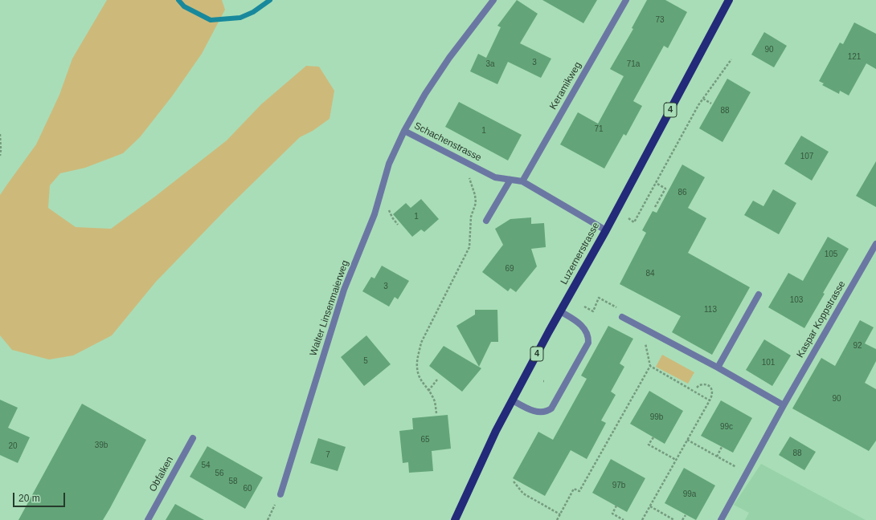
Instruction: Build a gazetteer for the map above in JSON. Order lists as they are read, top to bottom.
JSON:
{
  "streets": {
    "main road": ["4", "Luzernerstrasse"],
    "street": [
      "Keramikweg",
      "Schachenstrasse",
      "Walter Linsenmaierweg",
      "Kaspar Koppstrasse",
      "Obfalken"
    ]
  },
  "crossings": [
    ["Keramikweg", "Schachenstrasse"],
    ["Schachenstrasse", "Luzernerstrasse"],
    ["Schachenstrasse", "Walter Linsenmaierweg"]
  ],
  "house_numbers": [
    "73",
    "90",
    "121",
    "3",
    "3a",
    "71a",
    "88",
    "71",
    "1",
    "107",
    "86",
    "1",
    "105",
    "69",
    "84",
    "3",
    "103",
    "113",
    "92",
    "5",
    "101",
    "90",
    "99b",
    "99c",
    "65",
    "39b",
    "20",
    "88",
    "7",
    "54",
    "56",
    "58",
    "97b",
    "60",
    "99a"
  ],
  "scale_bar": "20 m"
}
